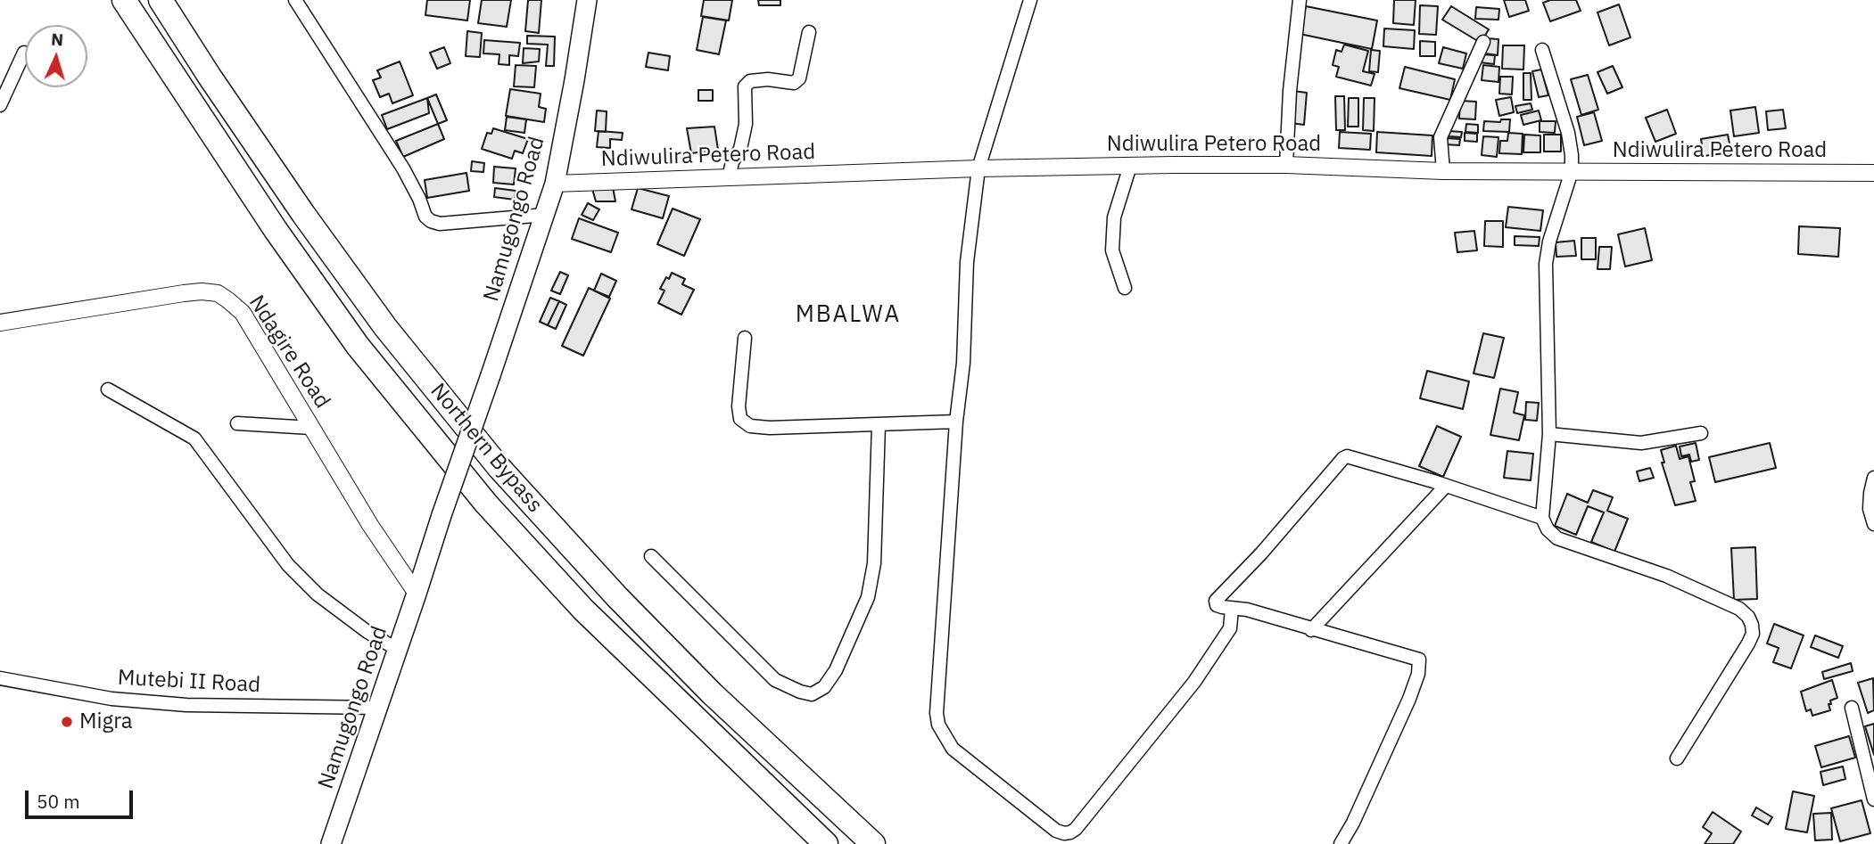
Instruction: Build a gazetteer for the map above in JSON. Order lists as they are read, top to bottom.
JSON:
{
  "streets": {
    "highway": ["Northern Bypass"],
    "main road": ["Namugongo Road"],
    "street": ["Ndiwulira Petero Road", "Ndagire Road", "Mutebi II Road"]
  },
  "crossings": [
    ["Ndiwulira Petero Road", "Namugongo Road"],
    ["Namugongo Road", "Ndagire Road"],
    ["Namugongo Road", "Mutebi II Road"]
  ],
  "districts": ["MBALWA"],
  "places": ["Migra"],
  "scale_bar": "50 m",
  "north": "top"
}
